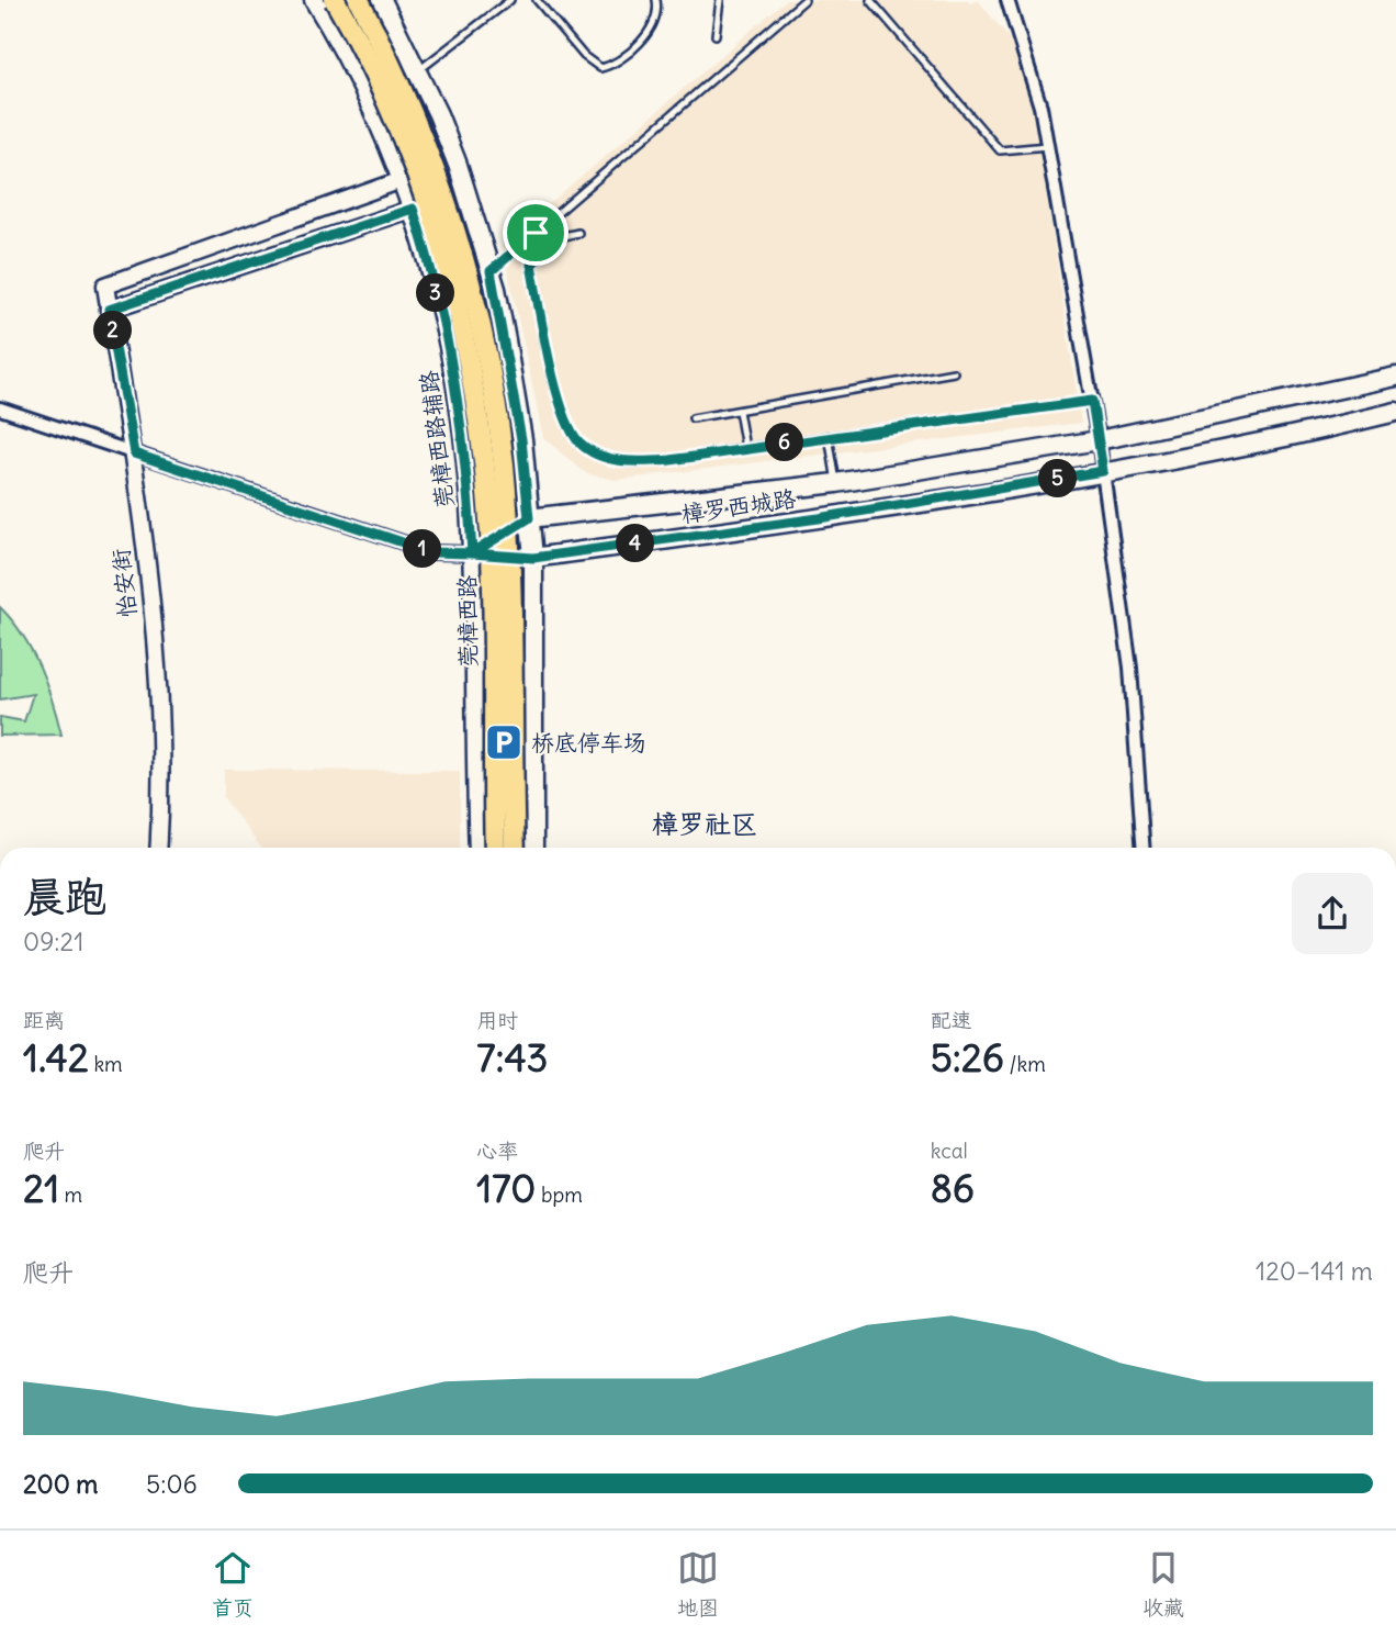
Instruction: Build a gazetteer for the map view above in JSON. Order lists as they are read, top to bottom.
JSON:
{
  "streets": {
    "main road": ["莞樟西路辅路", "樟罗西城路", "莞樟西路"],
    "street": ["怡安街"]
  },
  "crossings": [
    ["莞樟西路辅路", "樟罗西城路"],
    ["莞樟西路辅路", "怡安街"]
  ],
  "districts": ["樟罗社区"],
  "places": {
    "parking": ["桥底停车场"]
  },
  "page": {
    "pins": [
      "3",
      "2",
      "6",
      "5",
      "4",
      "1"
    ],
    "heading": ["晨跑", "09:21"],
    "stats": [
      ["距离", "1.42 km"],
      ["用时", "7:43"],
      ["配速", "5:26 /km"],
      ["爬升", "21 m"],
      ["心率", "170 bpm"],
      ["kcal", "86"]
    ],
    "chart": ["爬升", "120–141 m"],
    "list": [
      {
        "name": "200 m",
        "note": "5:06"
      }
    ],
    "tabs": ["首页", "地图", "收藏"]
  }
}
